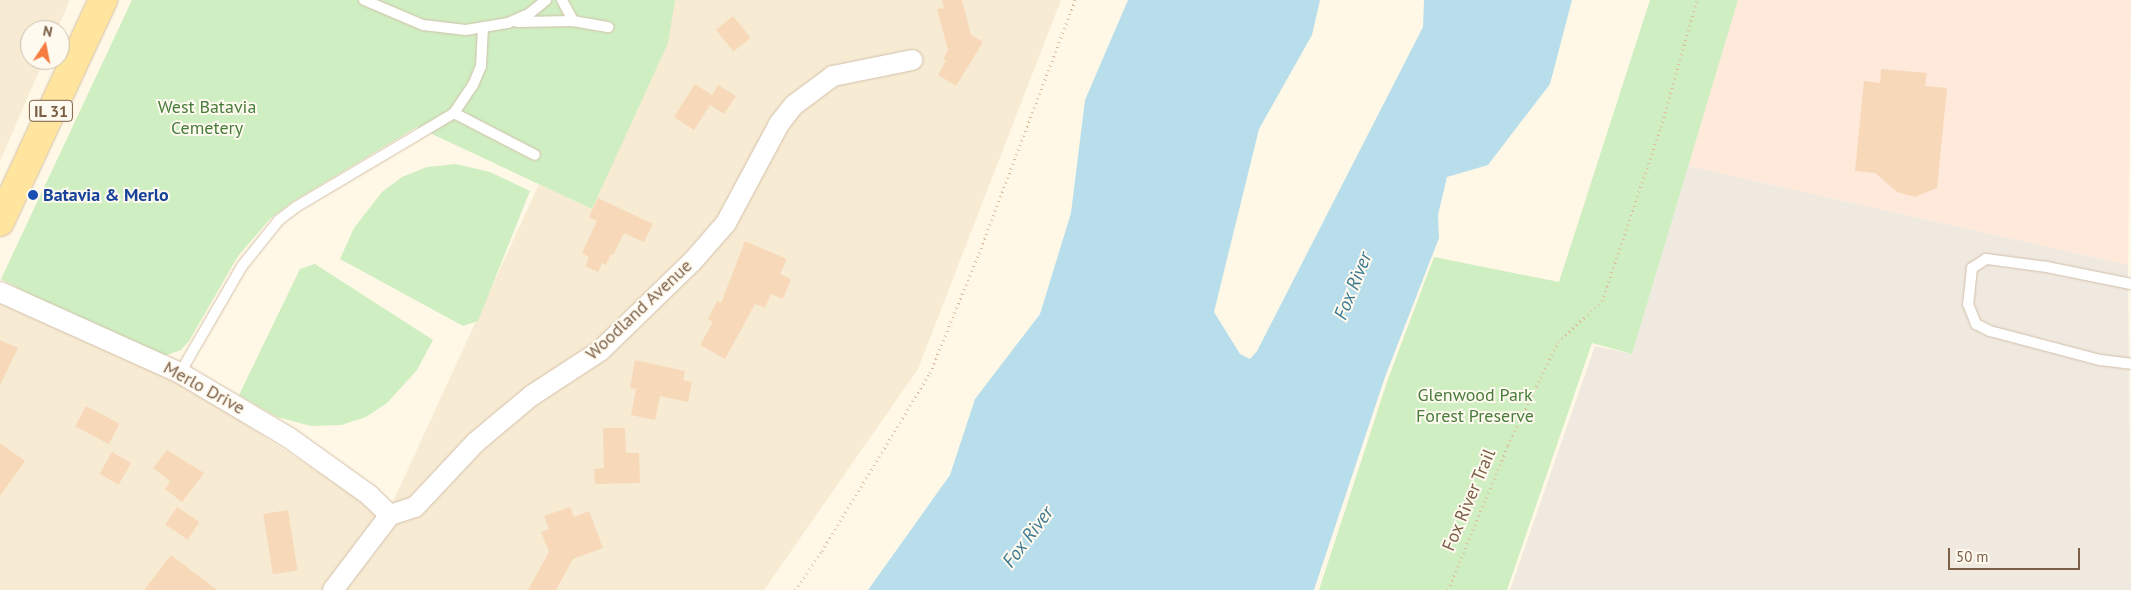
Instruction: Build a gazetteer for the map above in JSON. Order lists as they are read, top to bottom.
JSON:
{
  "streets": {
    "main road": ["IL 31"],
    "street": ["Woodland Avenue", "Merlo Drive"],
    "path": ["Fox River Trail"]
  },
  "crossings": [
    ["Woodland Avenue", "Merlo Drive"]
  ],
  "water": ["Fox River"],
  "parks": ["West Batavia Cemetery", "Glenwood Park Forest Preserve"],
  "places": ["Batavia & Merlo"],
  "scale_bar": "50 m",
  "north": "top"
}
